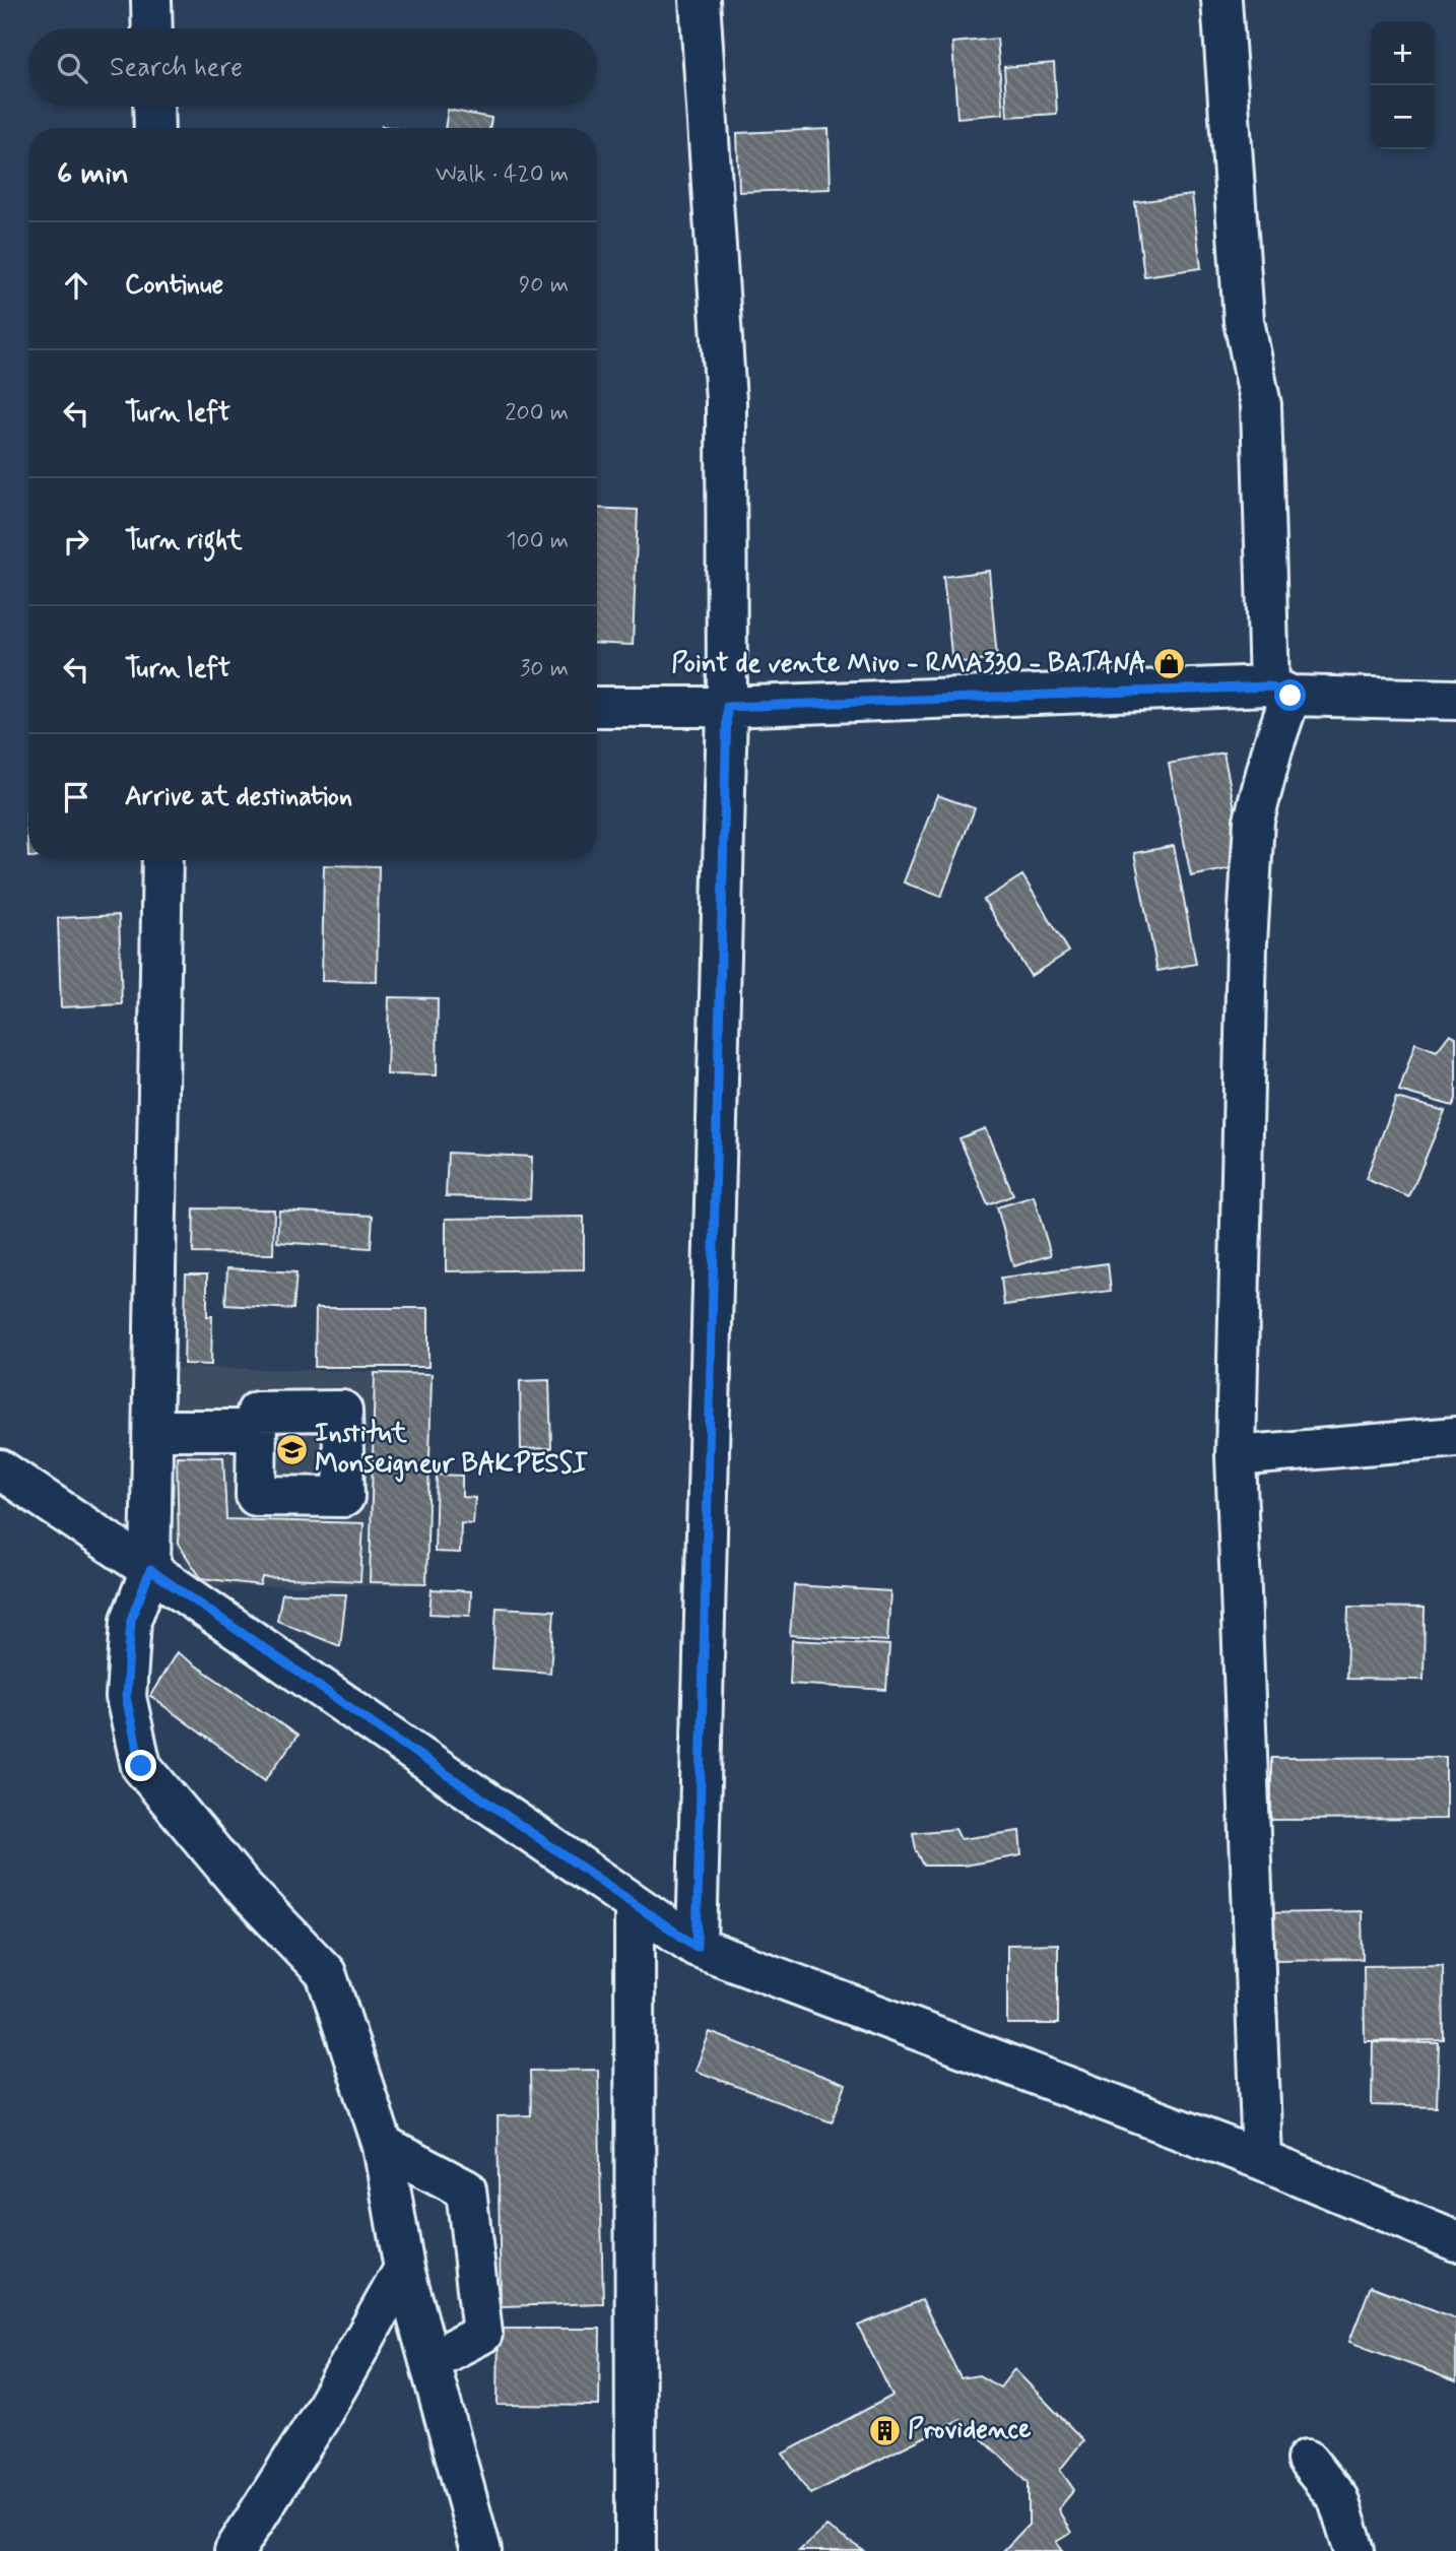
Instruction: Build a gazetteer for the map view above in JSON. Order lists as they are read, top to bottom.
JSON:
{
  "places": {
    "shop": ["Point de vente Mivo - RMA330 - BATANA"],
    "school or university": ["Institut Monseigneur BAKPESSI"],
    "building": ["Providence"]
  },
  "page": {
    "map_buttons": ["+", "−"],
    "search": "Search here",
    "heading": ["6 min", "Walk · 420 m"],
    "list": [
      ["Continue", "90 m"],
      ["Turn left", "200 m"],
      ["Turn right", "100 m"],
      ["Turn left", "30 m"],
      "Arrive at destination"
    ]
  }
}
